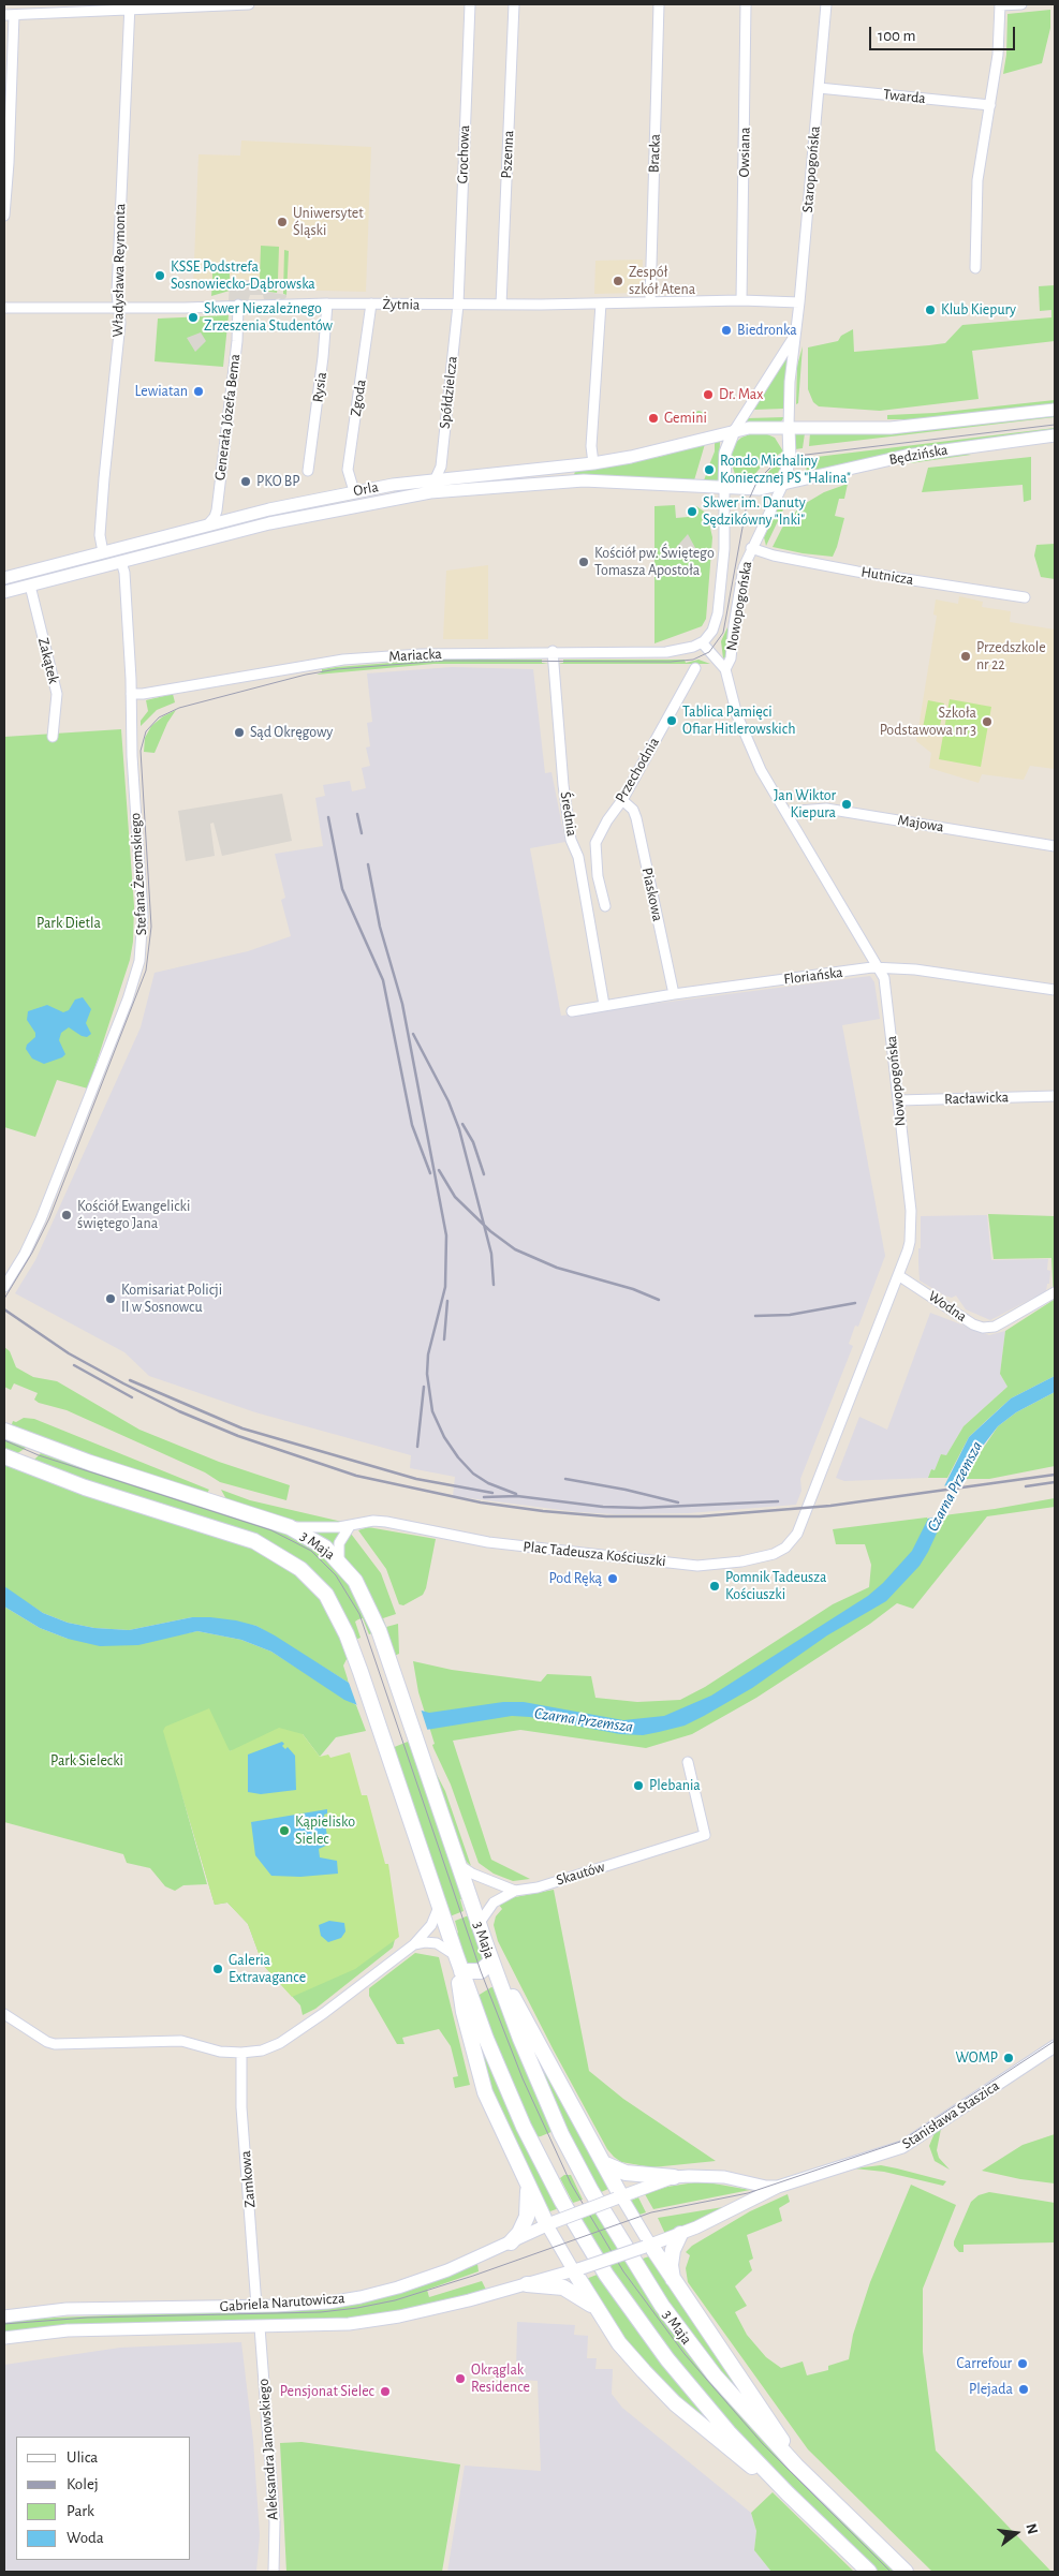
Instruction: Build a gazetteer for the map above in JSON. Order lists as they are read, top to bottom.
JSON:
{
  "streets": {
    "main road": ["3 Maja"],
    "street": [
      "Twarda",
      "Owsiana",
      "Bracka",
      "Grochowa",
      "Pszenna",
      "Staropogońska",
      "Władysława Reymonta",
      "Żytnia",
      "Rysia",
      "Spółdzielcza",
      "Zgoda",
      "Generała Józefa Bema",
      "Będzińska",
      "Orla",
      "Hutnicza",
      "Nowopogońska",
      "Mariacka",
      "Zakątek",
      "Przechodnia",
      "Średnia",
      "Majowa",
      "Stefana Żeromskiego",
      "Piaskowa",
      "Floriańska",
      "Racławicka",
      "Wodna",
      "Plac Tadeusza Kościuszki",
      "Skautów",
      "Stanisława Staszica",
      "Zamkowa",
      "Gabriela Narutowicza",
      "Aleksandra Janowskiego"
    ]
  },
  "crossings": [
    ["Twarda", "Staropogońska"],
    ["Owsiana", "Żytnia"],
    ["Bracka", "Żytnia"],
    ["Grochowa", "Żytnia"],
    ["Grochowa", "Spółdzielcza"],
    ["Pszenna", "Żytnia"],
    ["Staropogońska", "Żytnia"],
    ["Staropogońska", "Będzińska"],
    ["Staropogońska", "Orla"],
    ["Władysława Reymonta", "Żytnia"],
    ["Władysława Reymonta", "Orla"],
    ["Żytnia", "Rysia"],
    ["Żytnia", "Spółdzielcza"],
    ["Żytnia", "Zgoda"],
    ["Żytnia", "Generała Józefa Bema"],
    ["Spółdzielcza", "Orla"],
    ["Zgoda", "Orla"],
    ["Generała Józefa Bema", "Orla"],
    ["Będzińska", "Orla"],
    ["Będzińska", "Nowopogońska"],
    ["Orla", "Nowopogońska"],
    ["Orla", "Zakątek"],
    ["Orla", "Stefana Żeromskiego"],
    ["Hutnicza", "Nowopogońska"],
    ["Nowopogońska", "Mariacka"],
    ["Nowopogońska", "Majowa"],
    ["Nowopogońska", "Floriańska"],
    ["Nowopogońska", "Racławicka"],
    ["Nowopogońska", "Wodna"],
    ["Nowopogońska", "Plac Tadeusza Kościuszki"],
    ["Mariacka", "Średnia"],
    ["Mariacka", "Stefana Żeromskiego"],
    ["Przechodnia", "Piaskowa"],
    ["Średnia", "Floriańska"],
    ["Piaskowa", "Floriańska"],
    ["3 Maja", "Plac Tadeusza Kościuszki"],
    ["Stanisława Staszica", "Gabriela Narutowicza"],
    ["Zamkowa", "Gabriela Narutowicza"],
    ["Gabriela Narutowicza", "Aleksandra Janowskiego"]
  ],
  "water": ["Czarna Przemsza"],
  "parks": ["Park Dietla", "Park Sielecki"],
  "places": [
    "Uniwersytet Śląski",
    "KSSE Podstrefa Sosnowiecko-Dąbrowska",
    "Zespół szkół Atena",
    "Klub Kiepury",
    "Skwer Niezależnego Zrzeszenia Studentów",
    "Biedronka",
    "Lewiatan",
    "Dr. Max",
    "Gemini",
    "Rondo Michaliny Koniecznej PS \"Halina\"",
    "PKO BP",
    "Skwer im. Danuty Sędzikówny \"Inki\"",
    "Kościół pw. Świętego Tomasza Apostoła",
    "Przedszkole nr 22",
    "Tablica Pamięci Ofiar Hitlerowskich",
    "Szkoła Podstawowa nr 3",
    "Sąd Okręgowy",
    "Jan Wiktor Kiepura",
    "Kościół Ewangelicki świętego Jana",
    "Komisariat Policji II w Sosnowcu",
    "Pod Ręką",
    "Pomnik Tadeusza Kościuszki",
    "Plebania",
    "Kąpielisko Sielec",
    "Galeria Extravagance",
    "WOMP",
    "Carrefour",
    "Okrąglak Residence",
    "Plejada",
    "Pensjonat Sielec"
  ],
  "legend": [
    "Ulica",
    "Kolej",
    "Park",
    "Woda"
  ],
  "scale_bar": "100 m",
  "north": "right"
}
